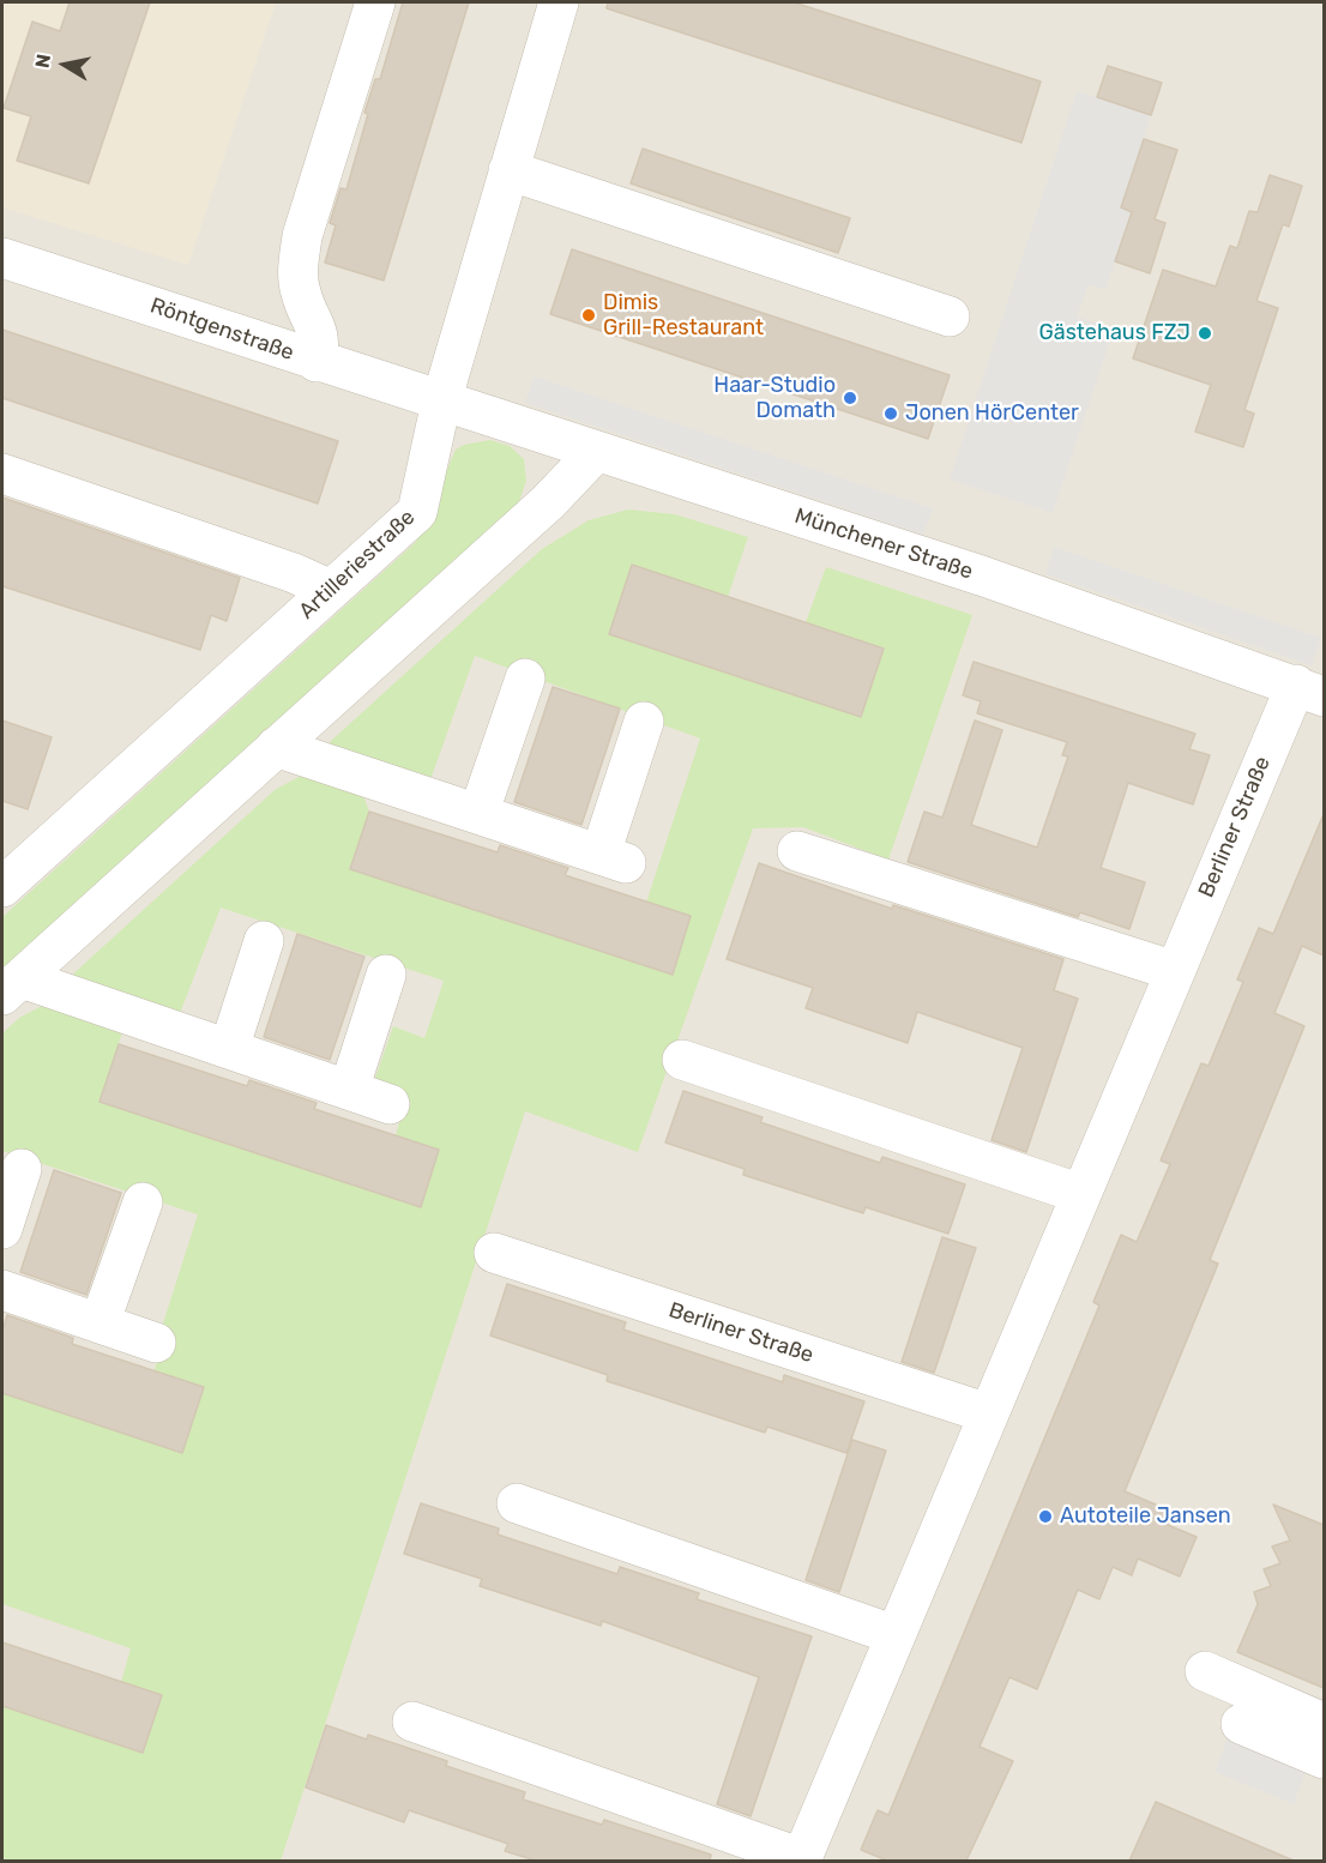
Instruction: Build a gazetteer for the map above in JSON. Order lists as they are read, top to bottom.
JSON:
{
  "streets": {
    "street": [
      "Röntgenstraße",
      "Münchener Straße",
      "Artilleriestraße",
      "Berliner Straße"
    ]
  },
  "crossings": [
    ["Röntgenstraße", "Münchener Straße"],
    ["Röntgenstraße", "Artilleriestraße"],
    ["Münchener Straße", "Artilleriestraße"],
    ["Münchener Straße", "Berliner Straße"]
  ],
  "places": [
    "Dimis Grill-Restaurant",
    "Gästehaus FZJ",
    "Haar-Studio Domath",
    "Jonen HörCenter",
    "Autoteile Jansen"
  ],
  "north": "left"
}
